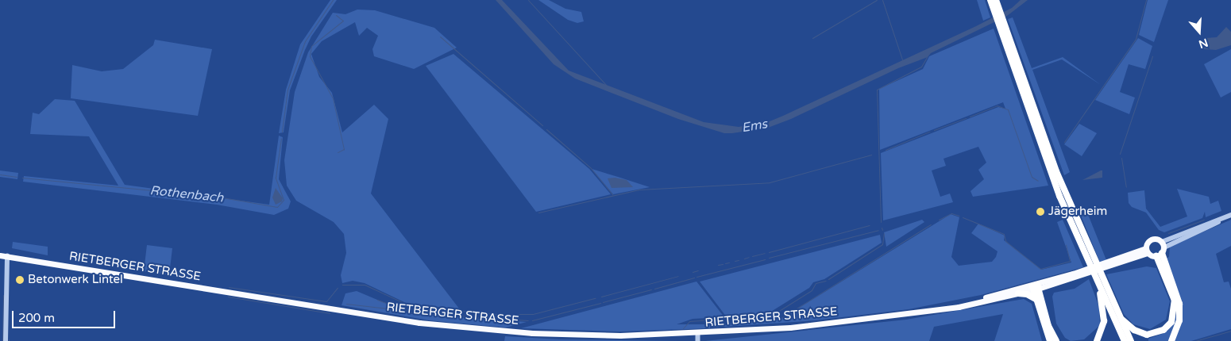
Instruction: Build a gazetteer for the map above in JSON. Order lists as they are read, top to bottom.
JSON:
{
  "streets": {
    "main road": ["RIETBERGER STRASSE"]
  },
  "water": ["Ems", "Rothenbach"],
  "places": ["Jägerheim", "Betonwerk Lintel"],
  "scale_bar": "200 m",
  "north": "bottom"
}
